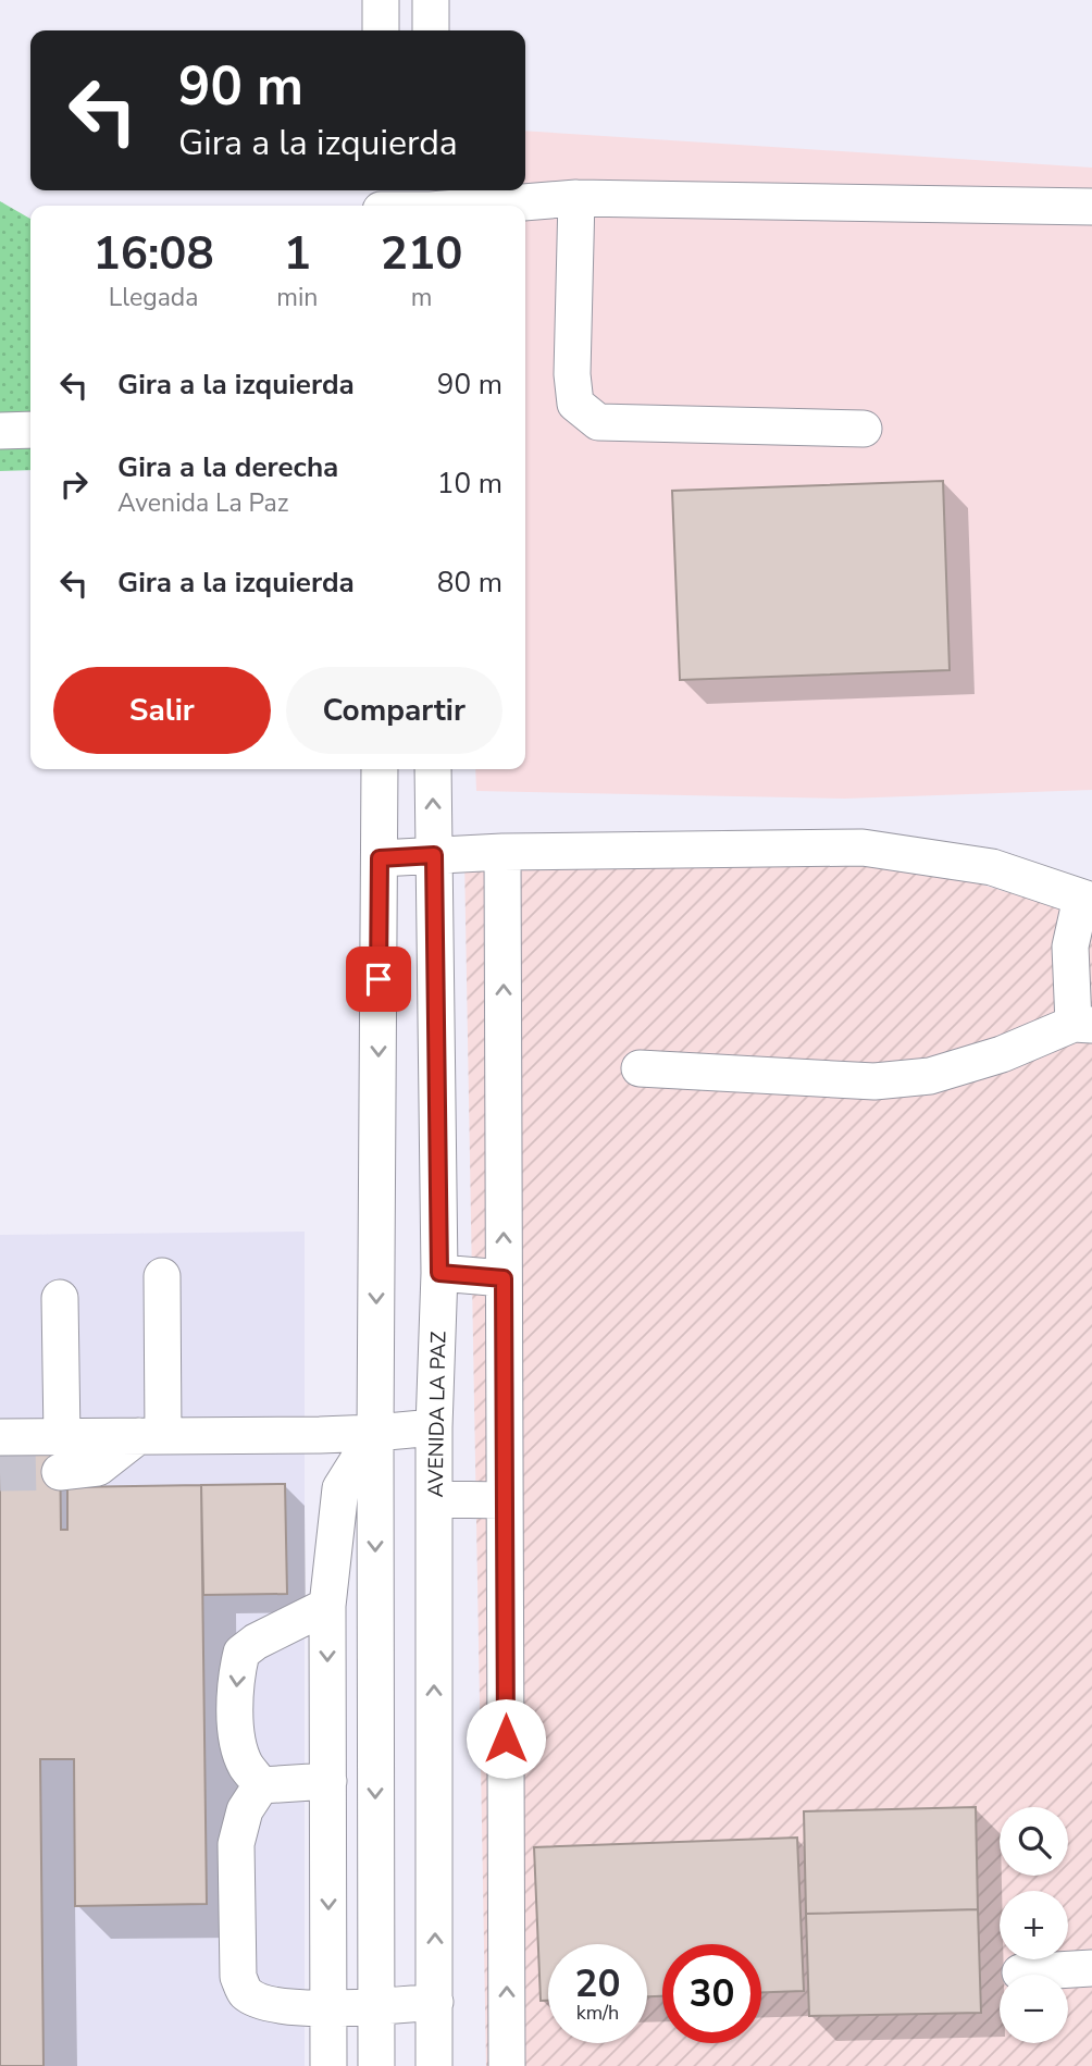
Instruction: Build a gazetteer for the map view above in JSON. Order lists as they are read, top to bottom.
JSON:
{
  "streets": {
    "street": ["AVENIDA LA PAZ"]
  },
  "page": {
    "turn": ["90 m", "Gira a la izquierda"],
    "eta": [
      "16:08",
      "Llegada",
      "1",
      "min",
      "210",
      "m"
    ],
    "list": [
      {
        "name": "Gira a la izquierda",
        "value": "90 m"
      },
      {
        "name": "Gira a la derecha",
        "note": "Avenida La Paz",
        "value": "10 m"
      },
      {
        "name": "Gira a la izquierda",
        "value": "80 m"
      }
    ],
    "buttons": ["Salir", "Compartir"],
    "map_buttons": ["+", "−"],
    "speed": "20 km/h",
    "limit": "30"
  }
}
